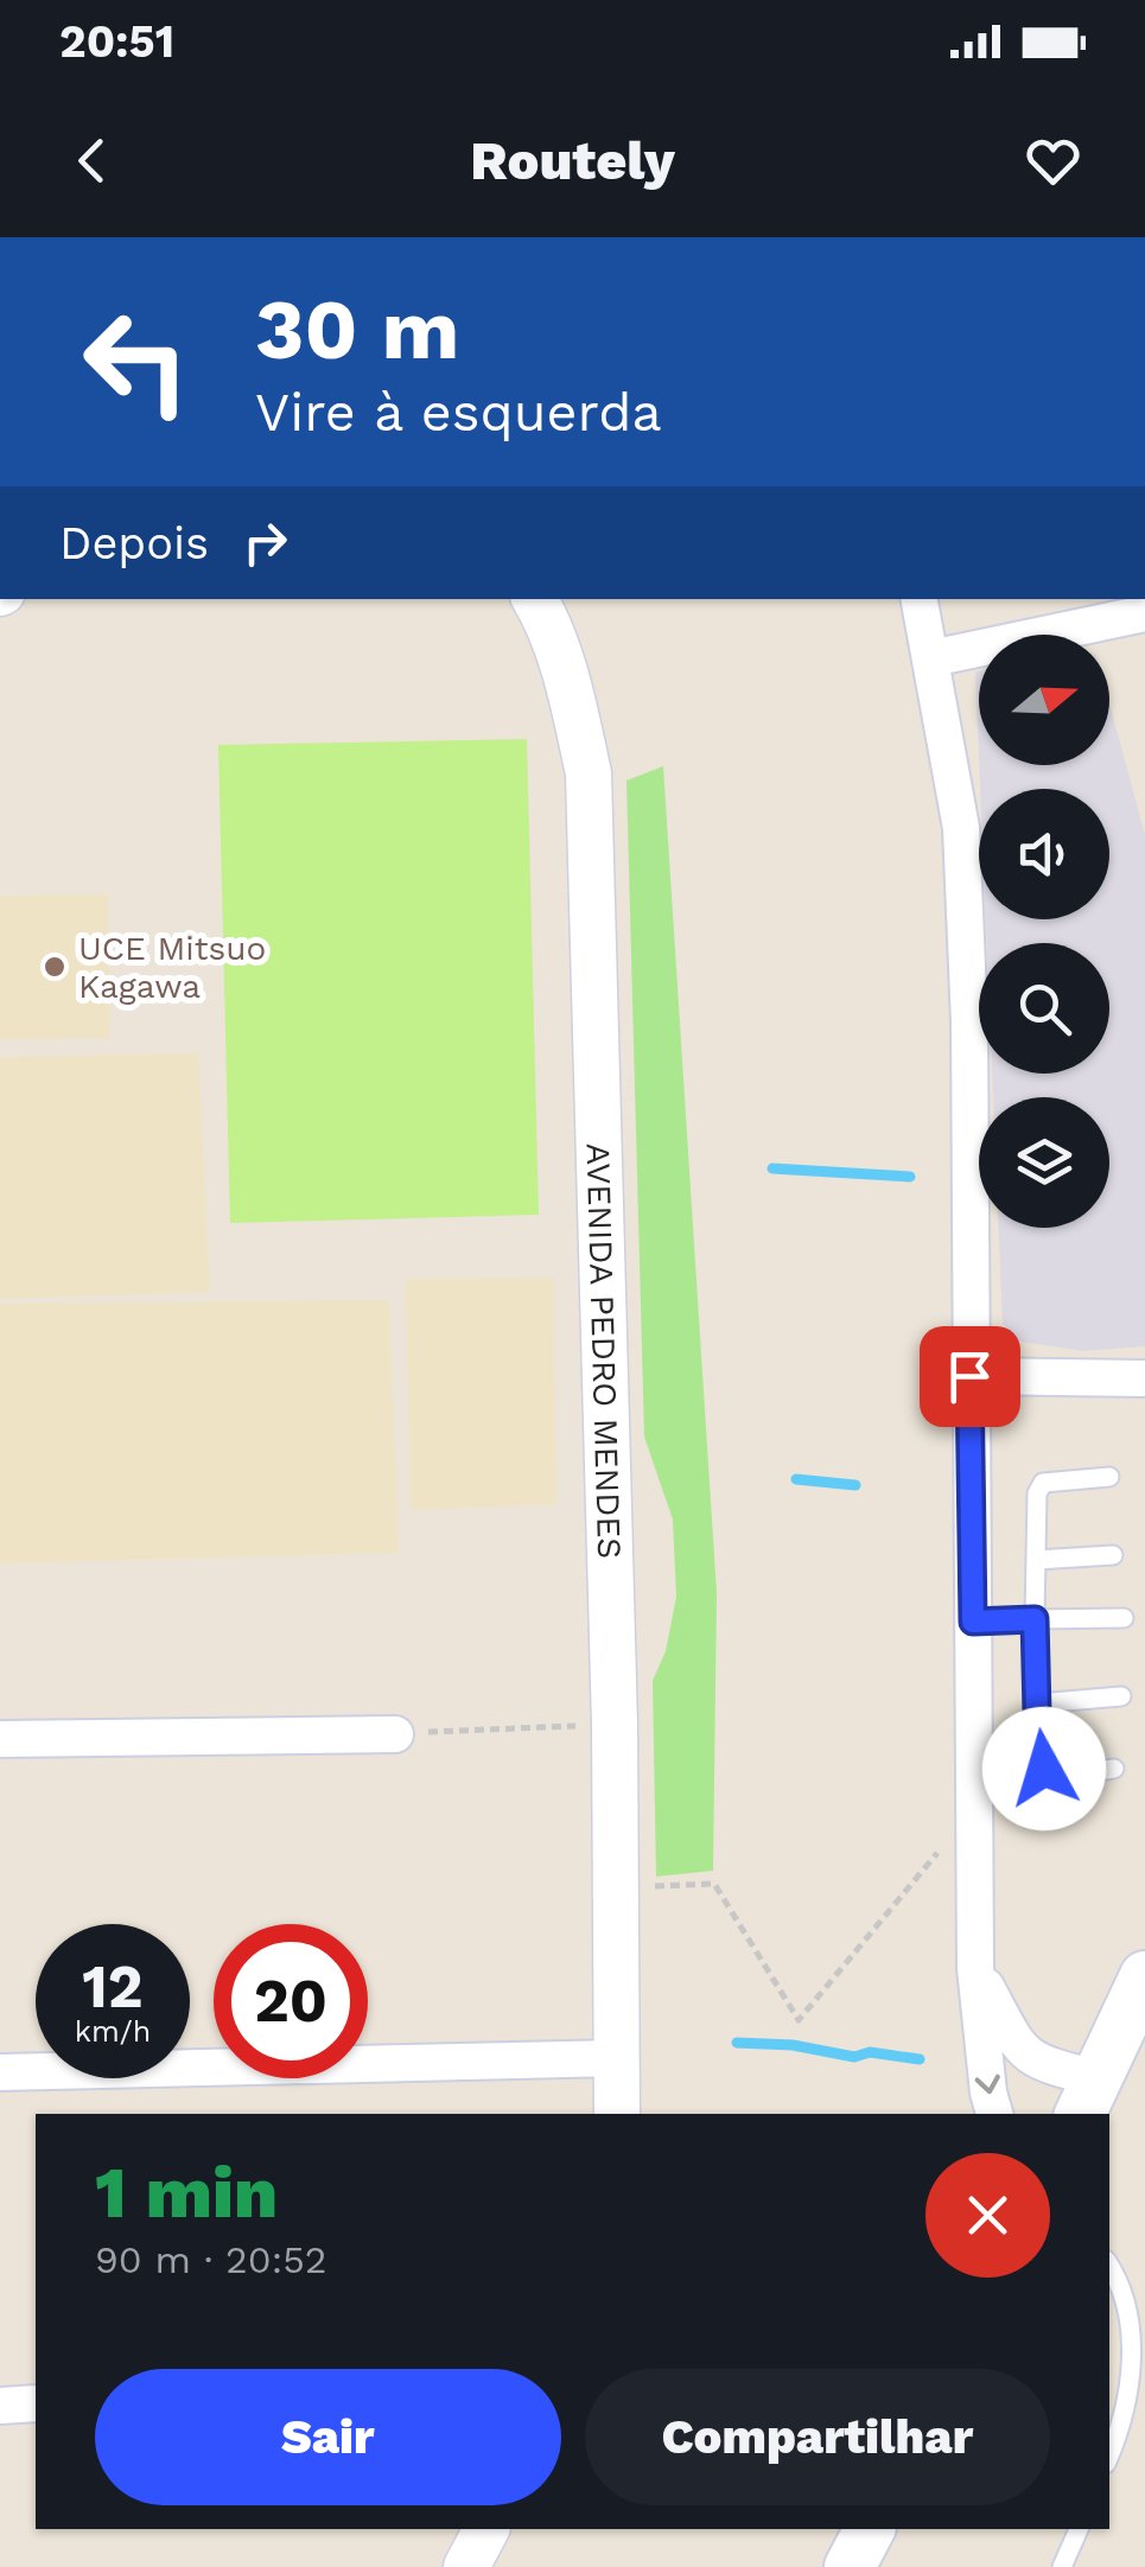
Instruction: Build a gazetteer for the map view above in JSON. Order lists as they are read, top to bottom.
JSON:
{
  "streets": {
    "street": ["AVENIDA PEDRO MENDES"]
  },
  "places": ["UCE Mitsuo Kagawa"],
  "north": "right",
  "page": {
    "status": "20:51",
    "header": "Routely",
    "turn": ["30 m", "Vire à esquerda"],
    "then": "Depois",
    "speed": "12 km/h",
    "limit": "20",
    "heading": ["1 min", "90 m · 20:52"],
    "buttons": ["Sair", "Compartilhar"]
  }
}
